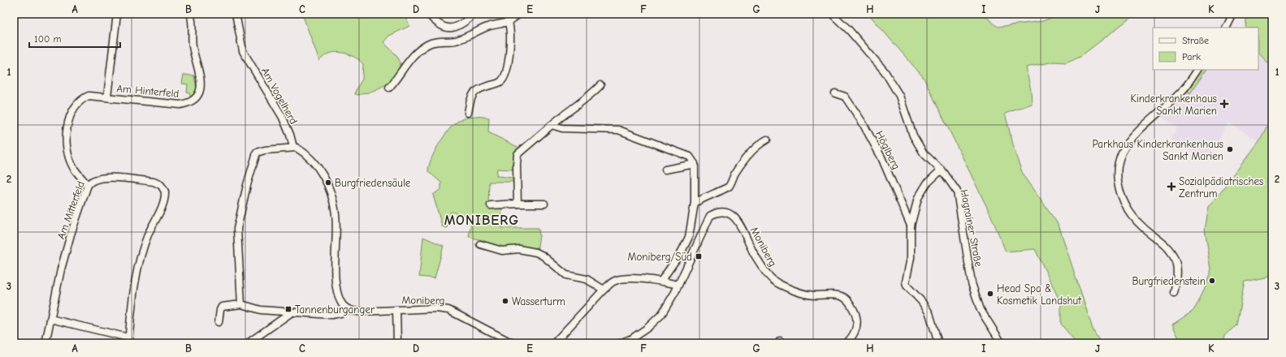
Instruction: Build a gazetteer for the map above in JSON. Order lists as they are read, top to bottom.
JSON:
{
  "streets": {
    "street": [
      "Am Hinterfeld",
      "Am Vogelherd",
      "Höglberg",
      "Am Mitterfeld",
      "Hagrainer Straße",
      "Moniberg"
    ]
  },
  "crossings": [
    ["Am Hinterfeld", "Am Mitterfeld"],
    ["Höglberg", "Hagrainer Straße"]
  ],
  "districts": ["MONIBERG"],
  "places": {
    "health": ["Kinderkrankenhaus Sankt Marien", "Sozialpädiatrisches Zentrum"],
    "other": [
      "Parkhaus Kinderkrankenhaus Sankt Marien",
      "Burgfriedensäule",
      "Burgfriedenstein",
      "Head Spa & Kosmetik Landshut",
      "Wasserturm"
    ],
    "transit": ["Moniberg/Süd", "Tannenburganger"]
  },
  "legend": ["Straße", "Park"],
  "scale_bar": "100 m",
  "grid": {
    "columns": [
      "A",
      "B",
      "C",
      "D",
      "E",
      "F",
      "G",
      "H",
      "I",
      "J",
      "K"
    ],
    "rows": ["1", "2", "3"]
  }
}
